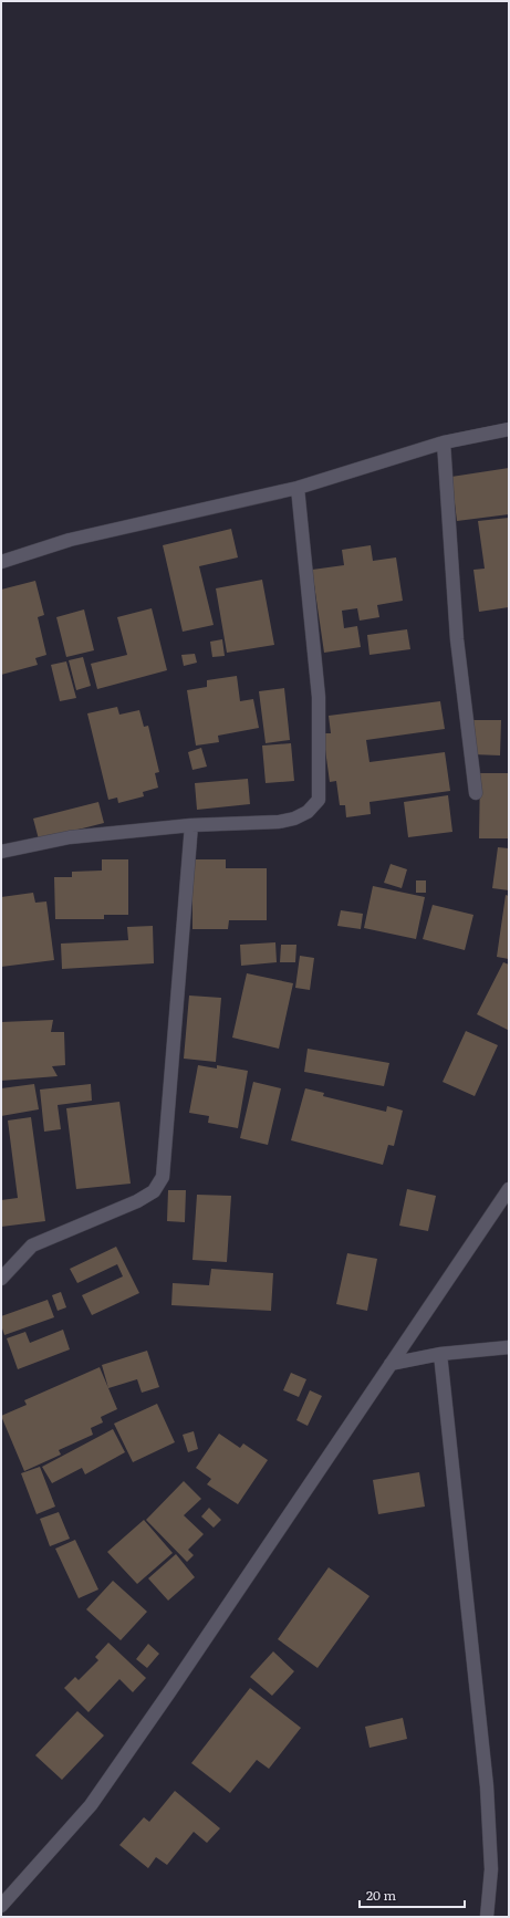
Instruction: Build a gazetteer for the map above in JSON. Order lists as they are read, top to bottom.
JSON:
{
  "scale_bar": "20 m"
}
